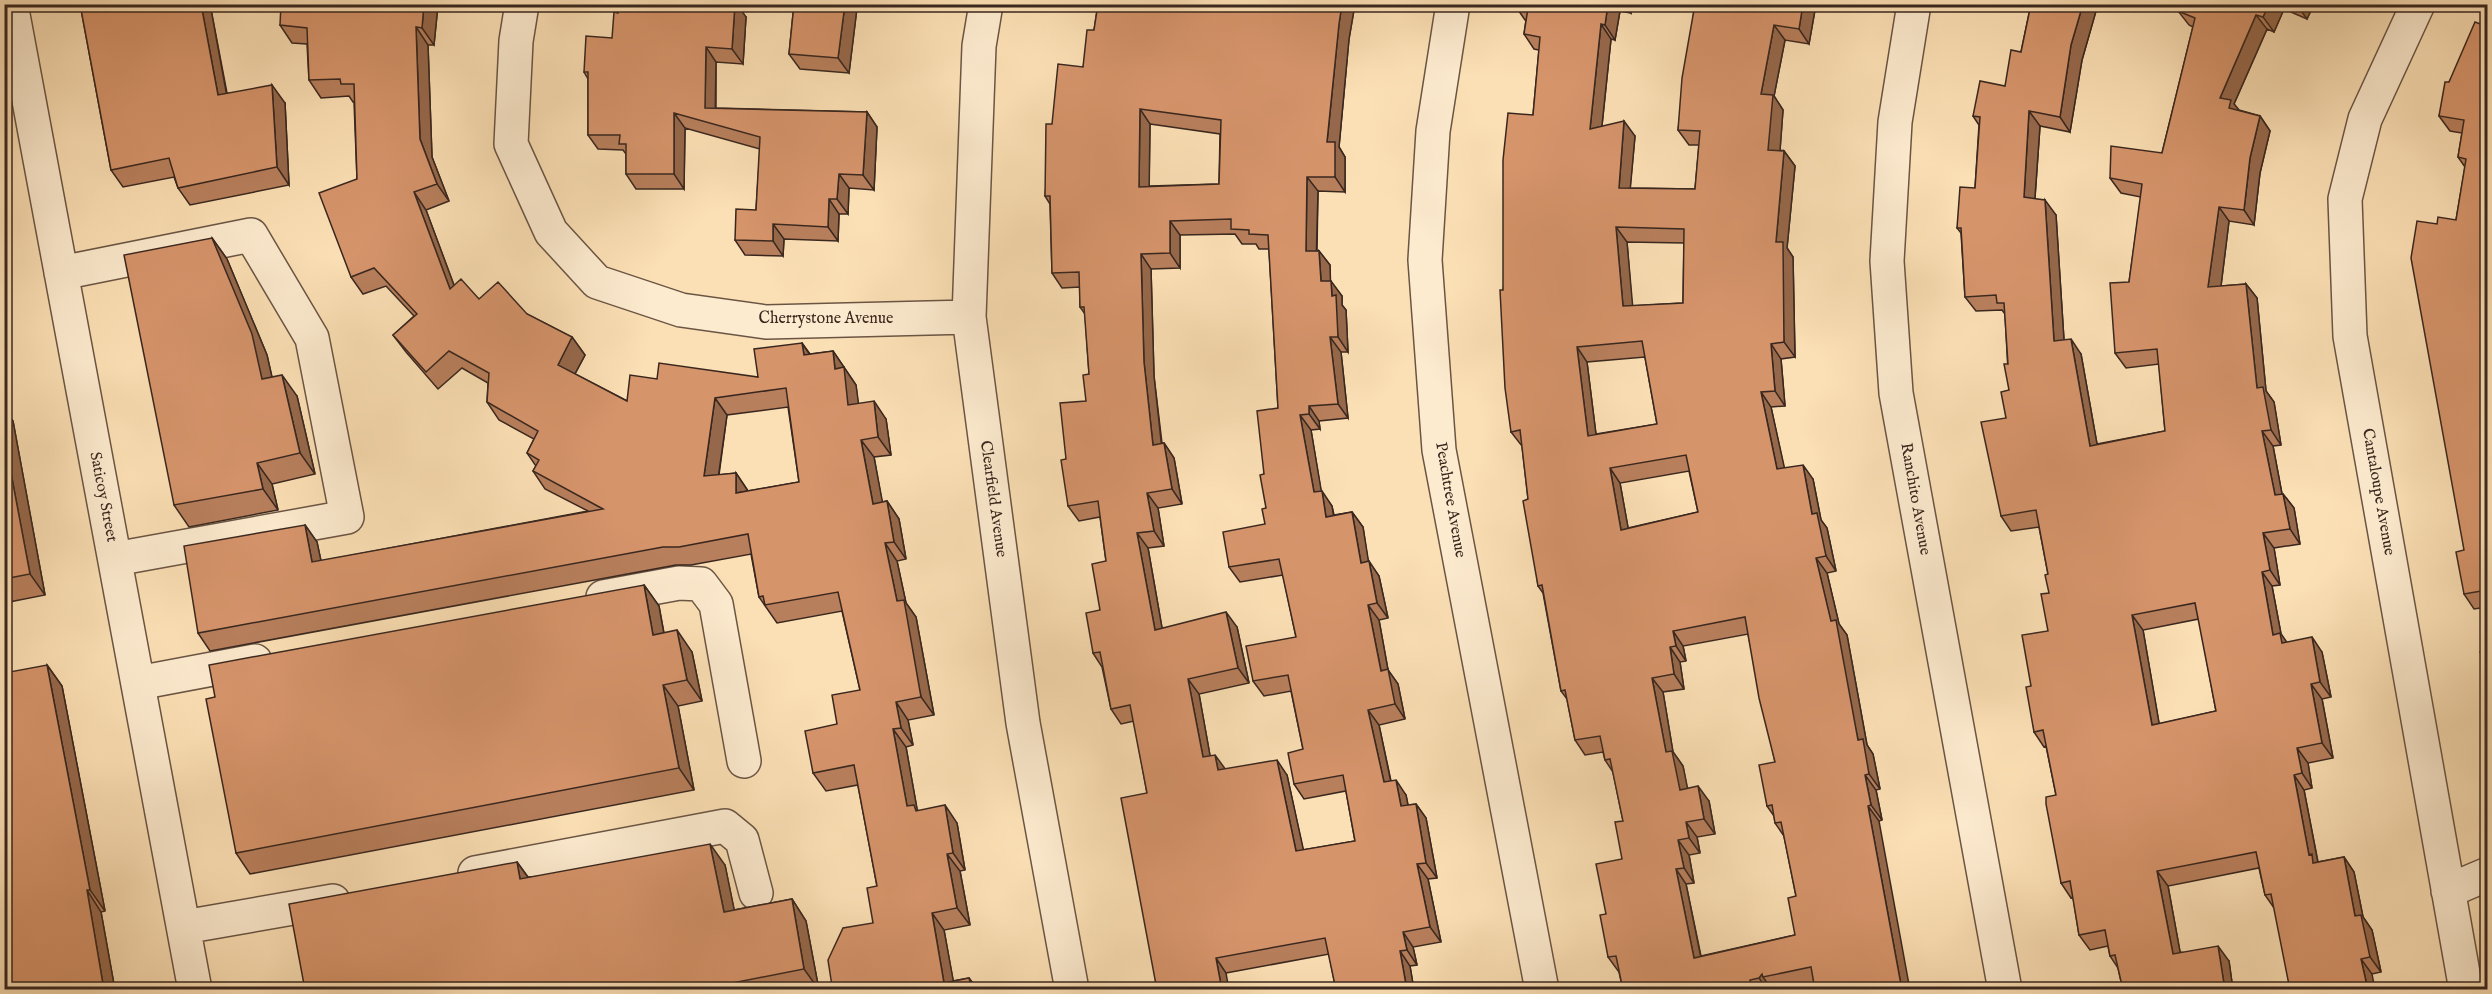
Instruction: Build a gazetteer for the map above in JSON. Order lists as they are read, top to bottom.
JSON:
{
  "streets": {
    "street": [
      "Cherrystone Avenue",
      "Cantaloupe Avenue",
      "Saticoy Street",
      "Clearfield Avenue",
      "Ranchito Avenue",
      "Peachtree Avenue"
    ]
  },
  "crossings": [
    ["Cherrystone Avenue", "Clearfield Avenue"]
  ]
}
